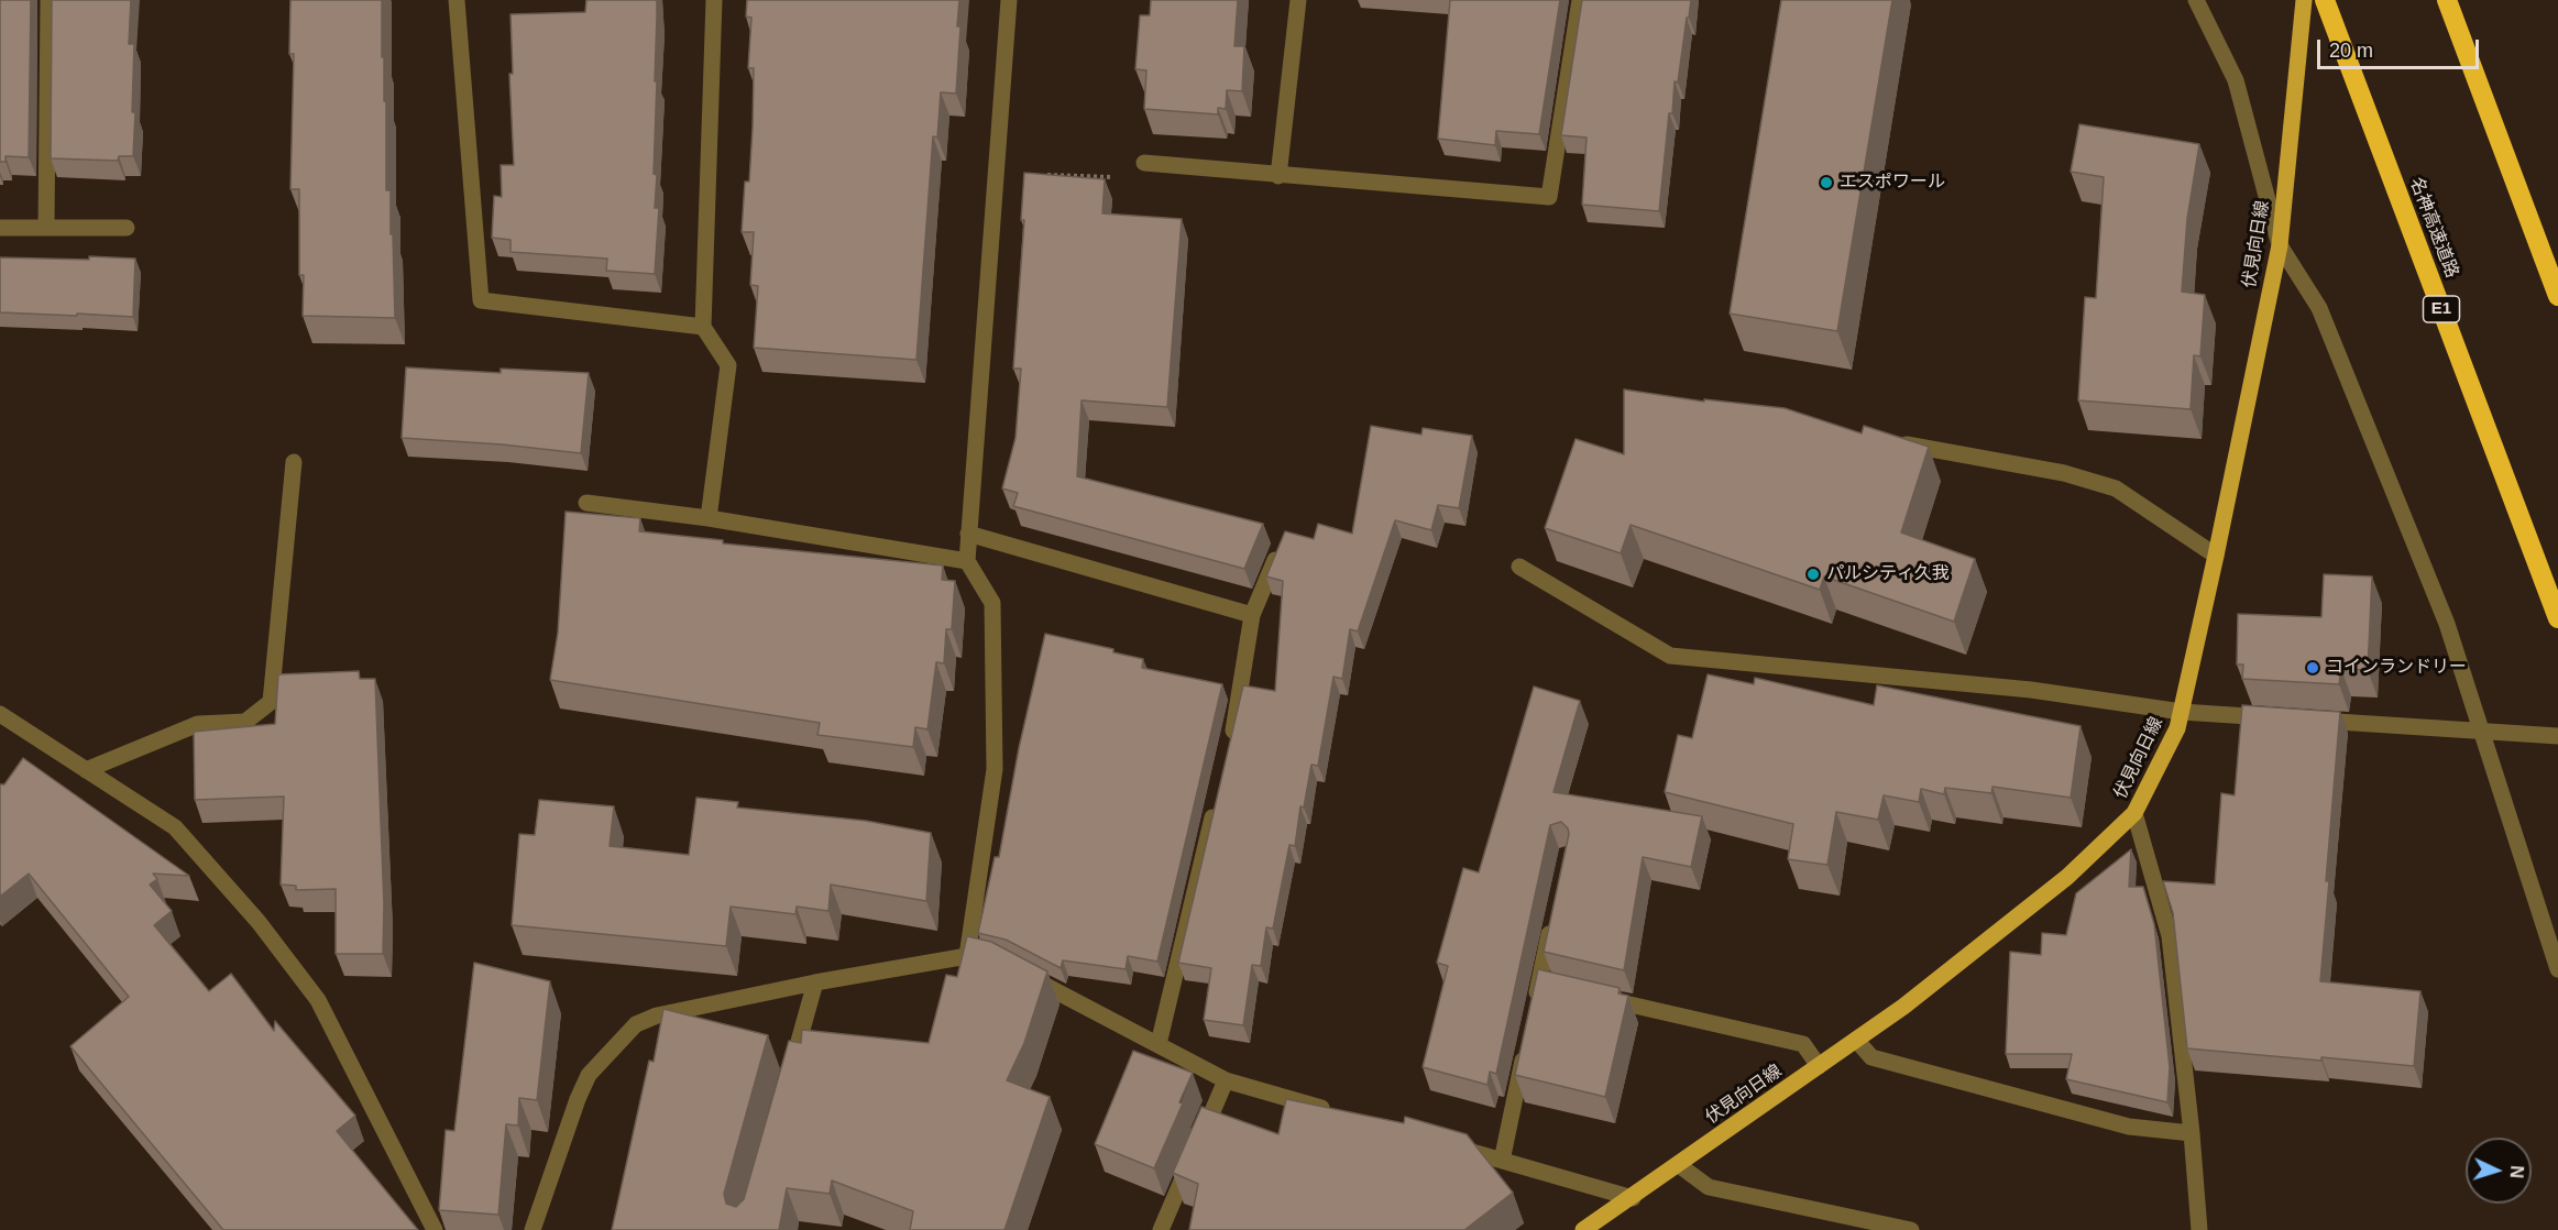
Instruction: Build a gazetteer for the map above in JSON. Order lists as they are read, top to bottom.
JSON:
{
  "streets": {
    "highway": ["名神高速道路", "E1"],
    "main road": ["伏見向日線"]
  },
  "places": ["エスポワール", "パルシティ久我", "コインランドリー"],
  "scale_bar": "20 m",
  "north": "right"
}
